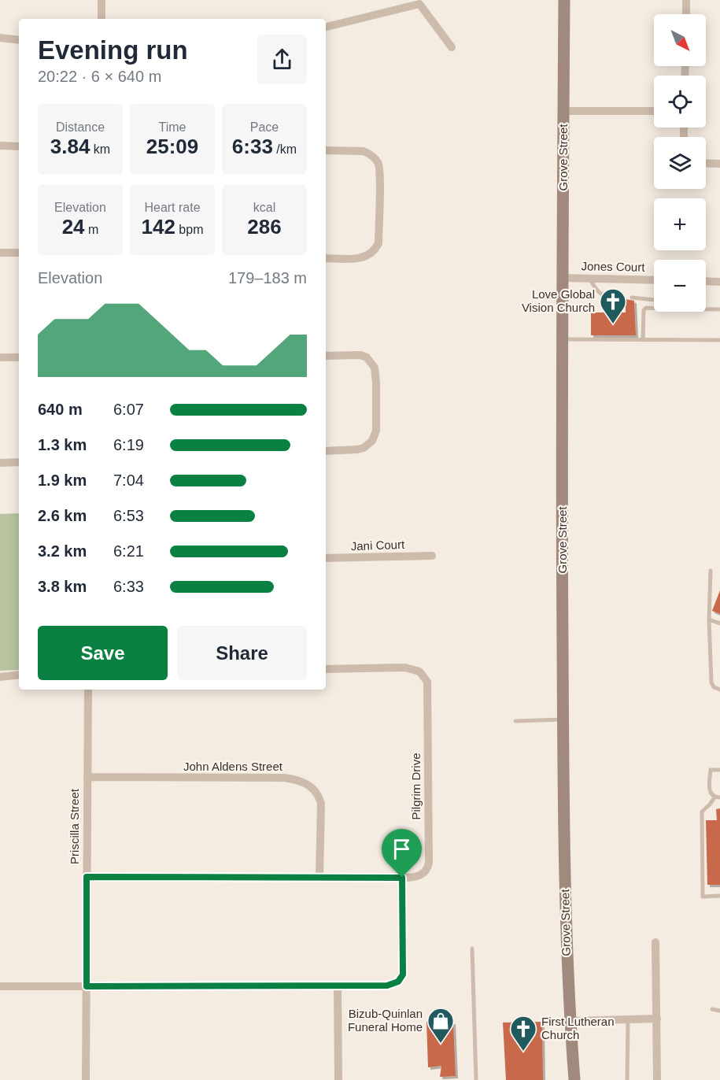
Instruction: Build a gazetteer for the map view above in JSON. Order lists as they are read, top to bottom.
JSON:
{
  "streets": {
    "street": [
      "Grove Street",
      "Jones Court",
      "Jani Court",
      "John Aldens Street",
      "Pilgrim Drive",
      "Priscilla Street"
    ]
  },
  "crossings": [
    ["Grove Street", "Jones Court"],
    ["John Aldens Street", "Pilgrim Drive"],
    ["John Aldens Street", "Priscilla Street"],
    ["Pilgrim Drive", "Priscilla Street"]
  ],
  "places": {
    "church": ["Love Global Vision Church", "First Lutheran Church"],
    "shop": ["Bizub-Quinlan Funeral Home"]
  },
  "north": "bottom right",
  "page": {
    "map_buttons": ["+", "−"],
    "heading": ["Evening run", "20:22 · 6 × 640 m"],
    "stats": [
      ["Distance", "3.84 km"],
      ["Time", "25:09"],
      ["Pace", "6:33 /km"],
      ["Elevation", "24 m"],
      ["Heart rate", "142 bpm"],
      ["kcal", "286"]
    ],
    "chart": ["Elevation", "179–183 m"],
    "list": [
      {
        "name": "640 m",
        "note": "6:07"
      },
      {
        "name": "1.3 km",
        "note": "6:19"
      },
      {
        "name": "1.9 km",
        "note": "7:04"
      },
      {
        "name": "2.6 km",
        "note": "6:53"
      },
      {
        "name": "3.2 km",
        "note": "6:21"
      },
      {
        "name": "3.8 km",
        "note": "6:33"
      }
    ],
    "buttons": ["Save", "Share"]
  }
}
